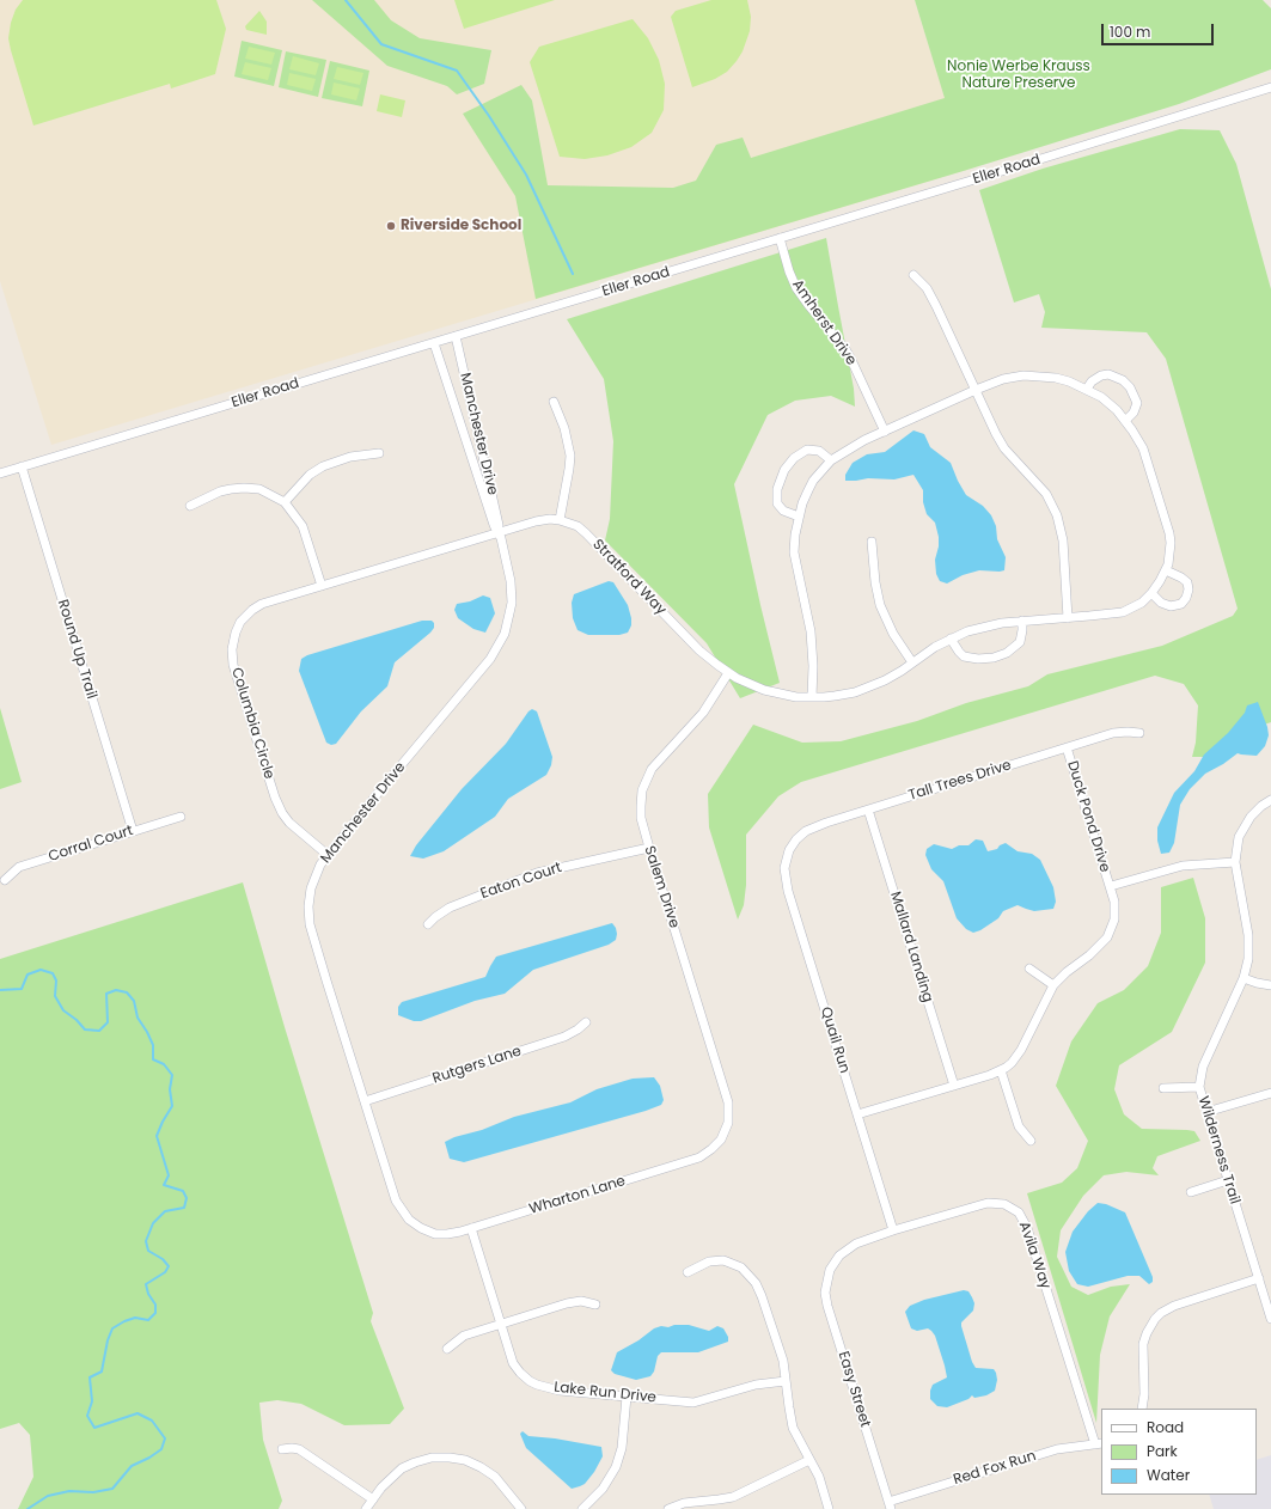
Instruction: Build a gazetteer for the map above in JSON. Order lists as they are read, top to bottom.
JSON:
{
  "streets": {
    "street": [
      "Eller Road",
      "Amherst Drive",
      "Manchester Drive",
      "Stratford Way",
      "Round Up Trail",
      "Columbia Circle",
      "Tall Trees Drive",
      "Duck Pond Drive",
      "Corral Court",
      "Eaton Court",
      "Salem Drive",
      "Mallard Landing",
      "Quail Run",
      "Rutgers Lane",
      "Wilderness Trail",
      "Wharton Lane",
      "Avila Way",
      "Easy Street",
      "Lake Run Drive",
      "Red Fox Run"
    ]
  },
  "crossings": [
    ["Eller Road", "Amherst Drive"],
    ["Eller Road", "Manchester Drive"],
    ["Eller Road", "Round Up Trail"],
    ["Manchester Drive", "Stratford Way"],
    ["Manchester Drive", "Columbia Circle"],
    ["Manchester Drive", "Rutgers Lane"],
    ["Manchester Drive", "Wharton Lane"],
    ["Stratford Way", "Columbia Circle"],
    ["Stratford Way", "Salem Drive"],
    ["Round Up Trail", "Corral Court"],
    ["Tall Trees Drive", "Duck Pond Drive"],
    ["Tall Trees Drive", "Mallard Landing"],
    ["Tall Trees Drive", "Quail Run"],
    ["Eaton Court", "Salem Drive"],
    ["Salem Drive", "Wharton Lane"],
    ["Quail Run", "Avila Way"],
    ["Wharton Lane", "Lake Run Drive"],
    ["Avila Way", "Easy Street"],
    ["Avila Way", "Red Fox Run"],
    ["Easy Street", "Red Fox Run"]
  ],
  "parks": ["Nonie Werbe Krauss Nature Preserve"],
  "places": ["Riverside School"],
  "legend": ["Road", "Park", "Water"],
  "scale_bar": "100 m"
}
